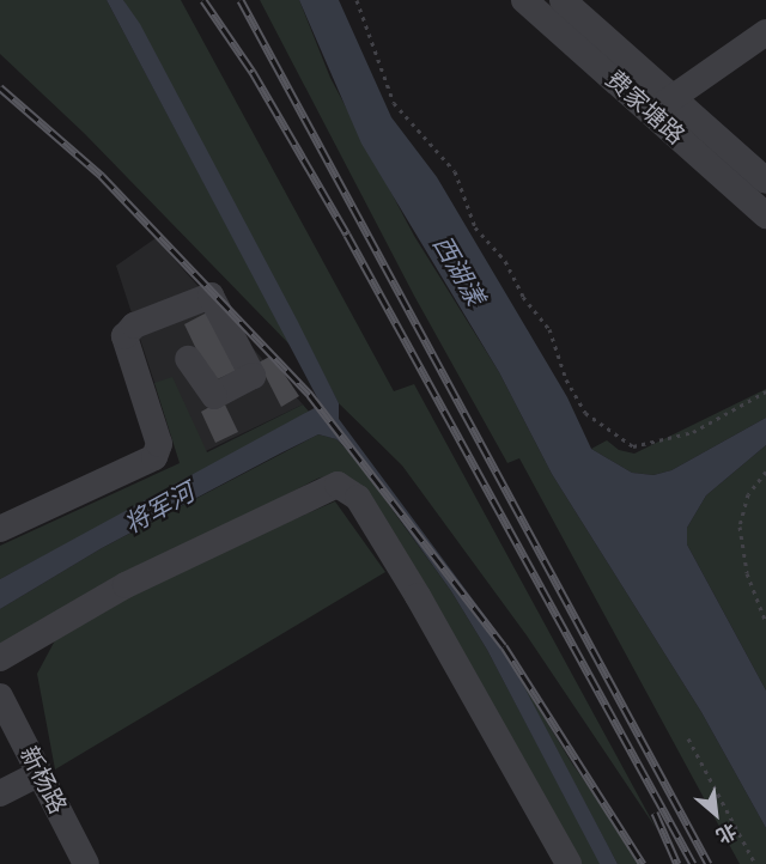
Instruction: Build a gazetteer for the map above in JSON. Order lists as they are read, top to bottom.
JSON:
{
  "streets": {
    "street": ["费家塘路", "新杨路"]
  },
  "water": ["西湖漾", "将军河"],
  "north": "bottom right"
}
